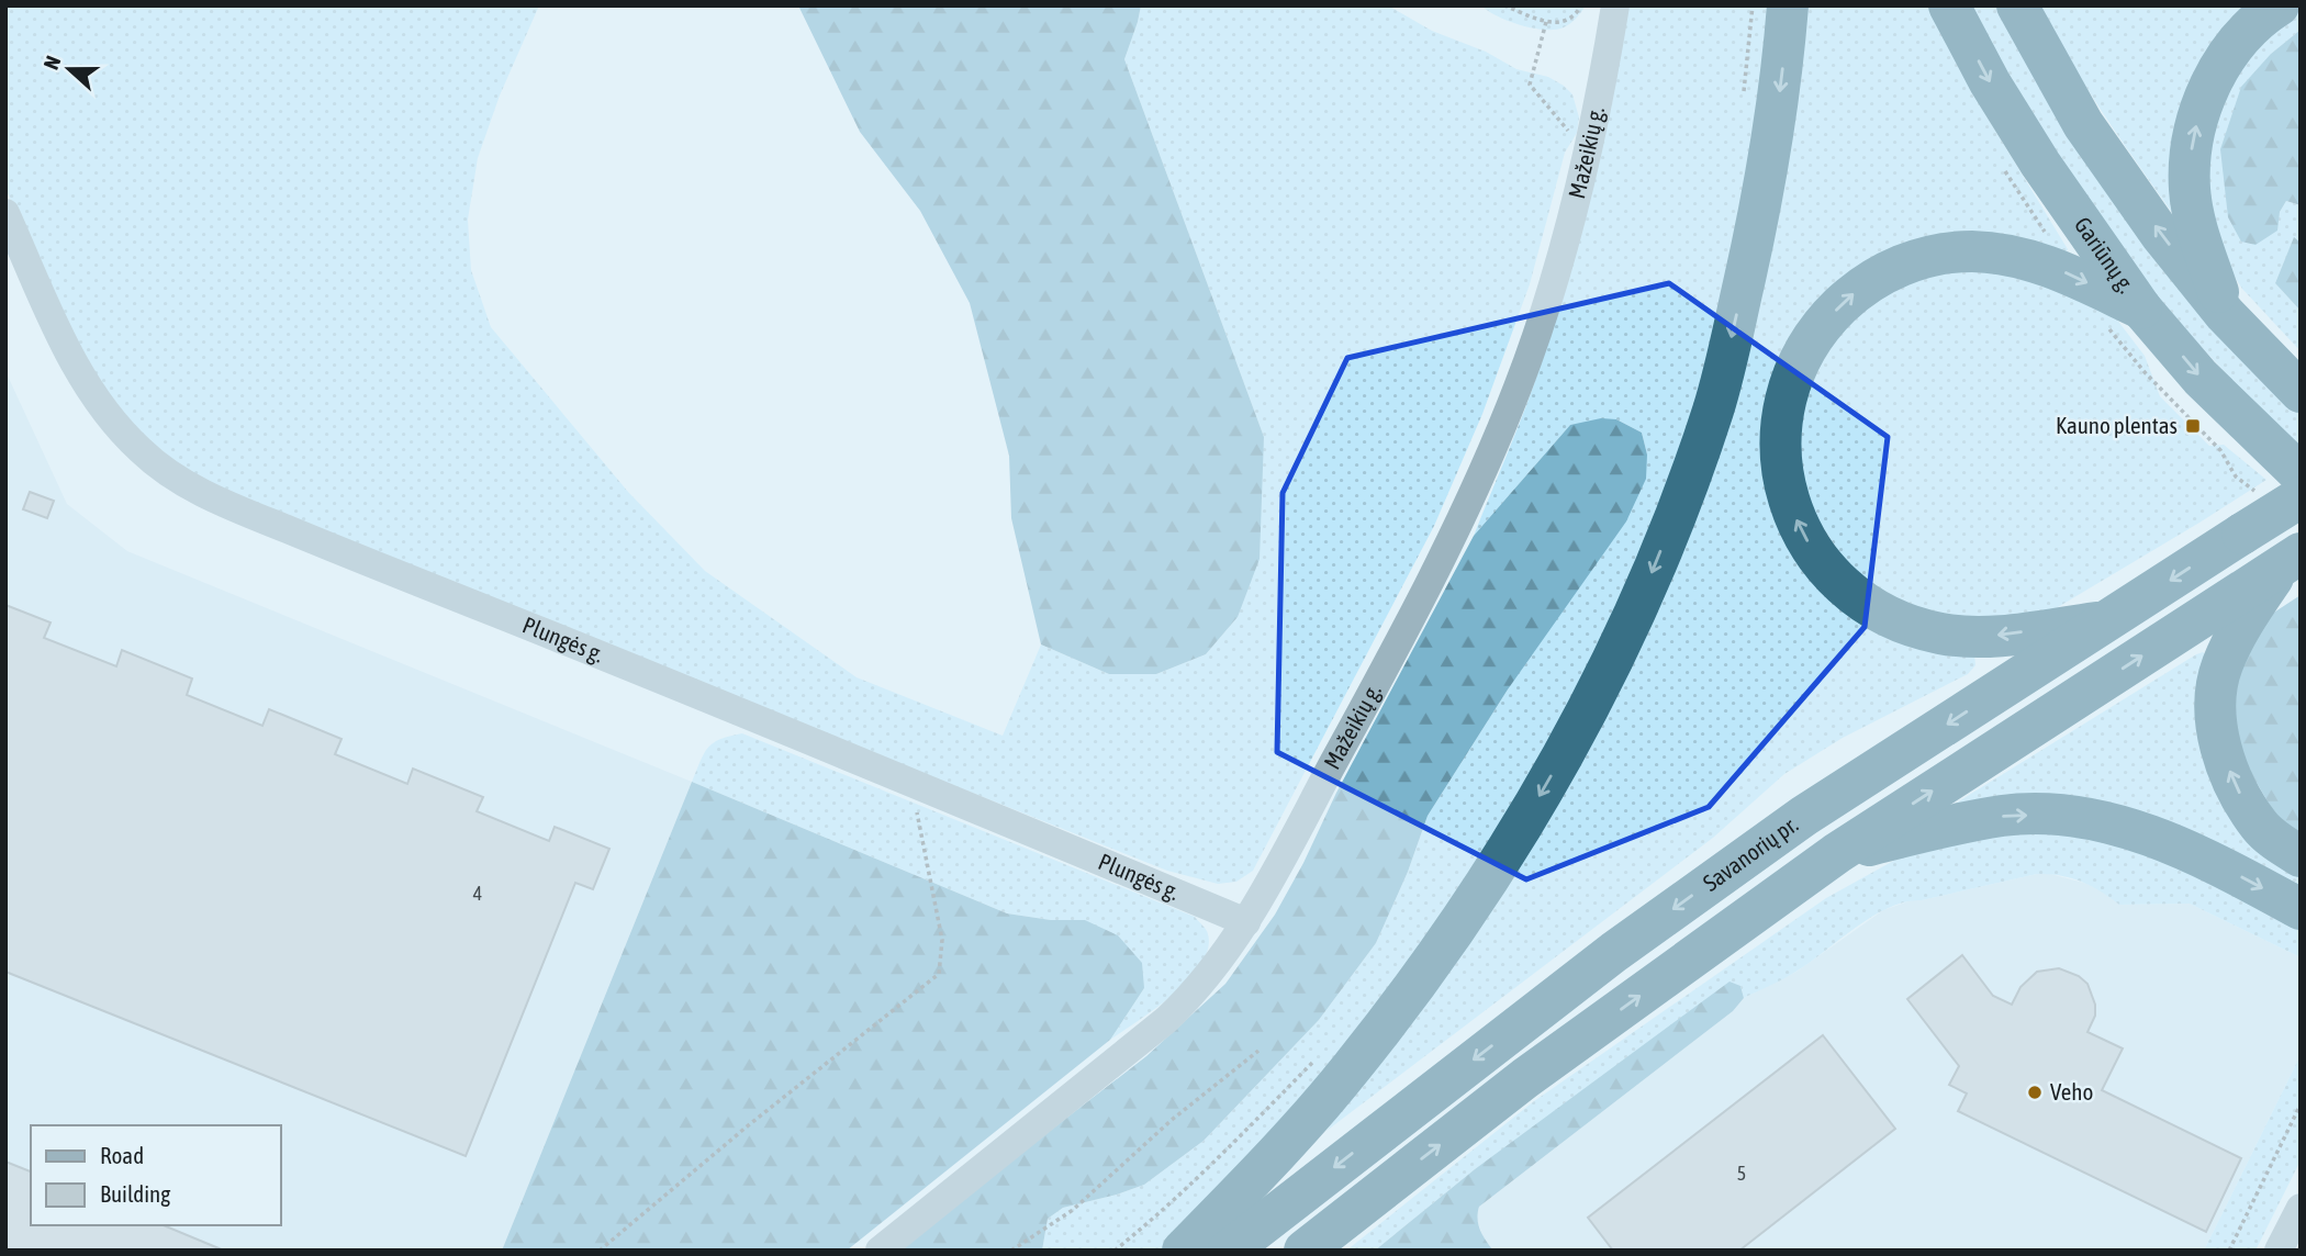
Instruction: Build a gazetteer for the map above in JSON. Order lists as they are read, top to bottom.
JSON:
{
  "streets": {
    "highway": ["Gariūnų g.", "Savanorių pr."],
    "street": ["Mažeikių g.", "Plungės g."]
  },
  "crossings": [
    ["Mažeikių g.", "Plungės g."]
  ],
  "places": {
    "transit": ["Kauno plentas"],
    "other": ["Veho"]
  },
  "house_numbers": ["4", "5"],
  "legend": ["Road", "Building"],
  "north": "left"
}
